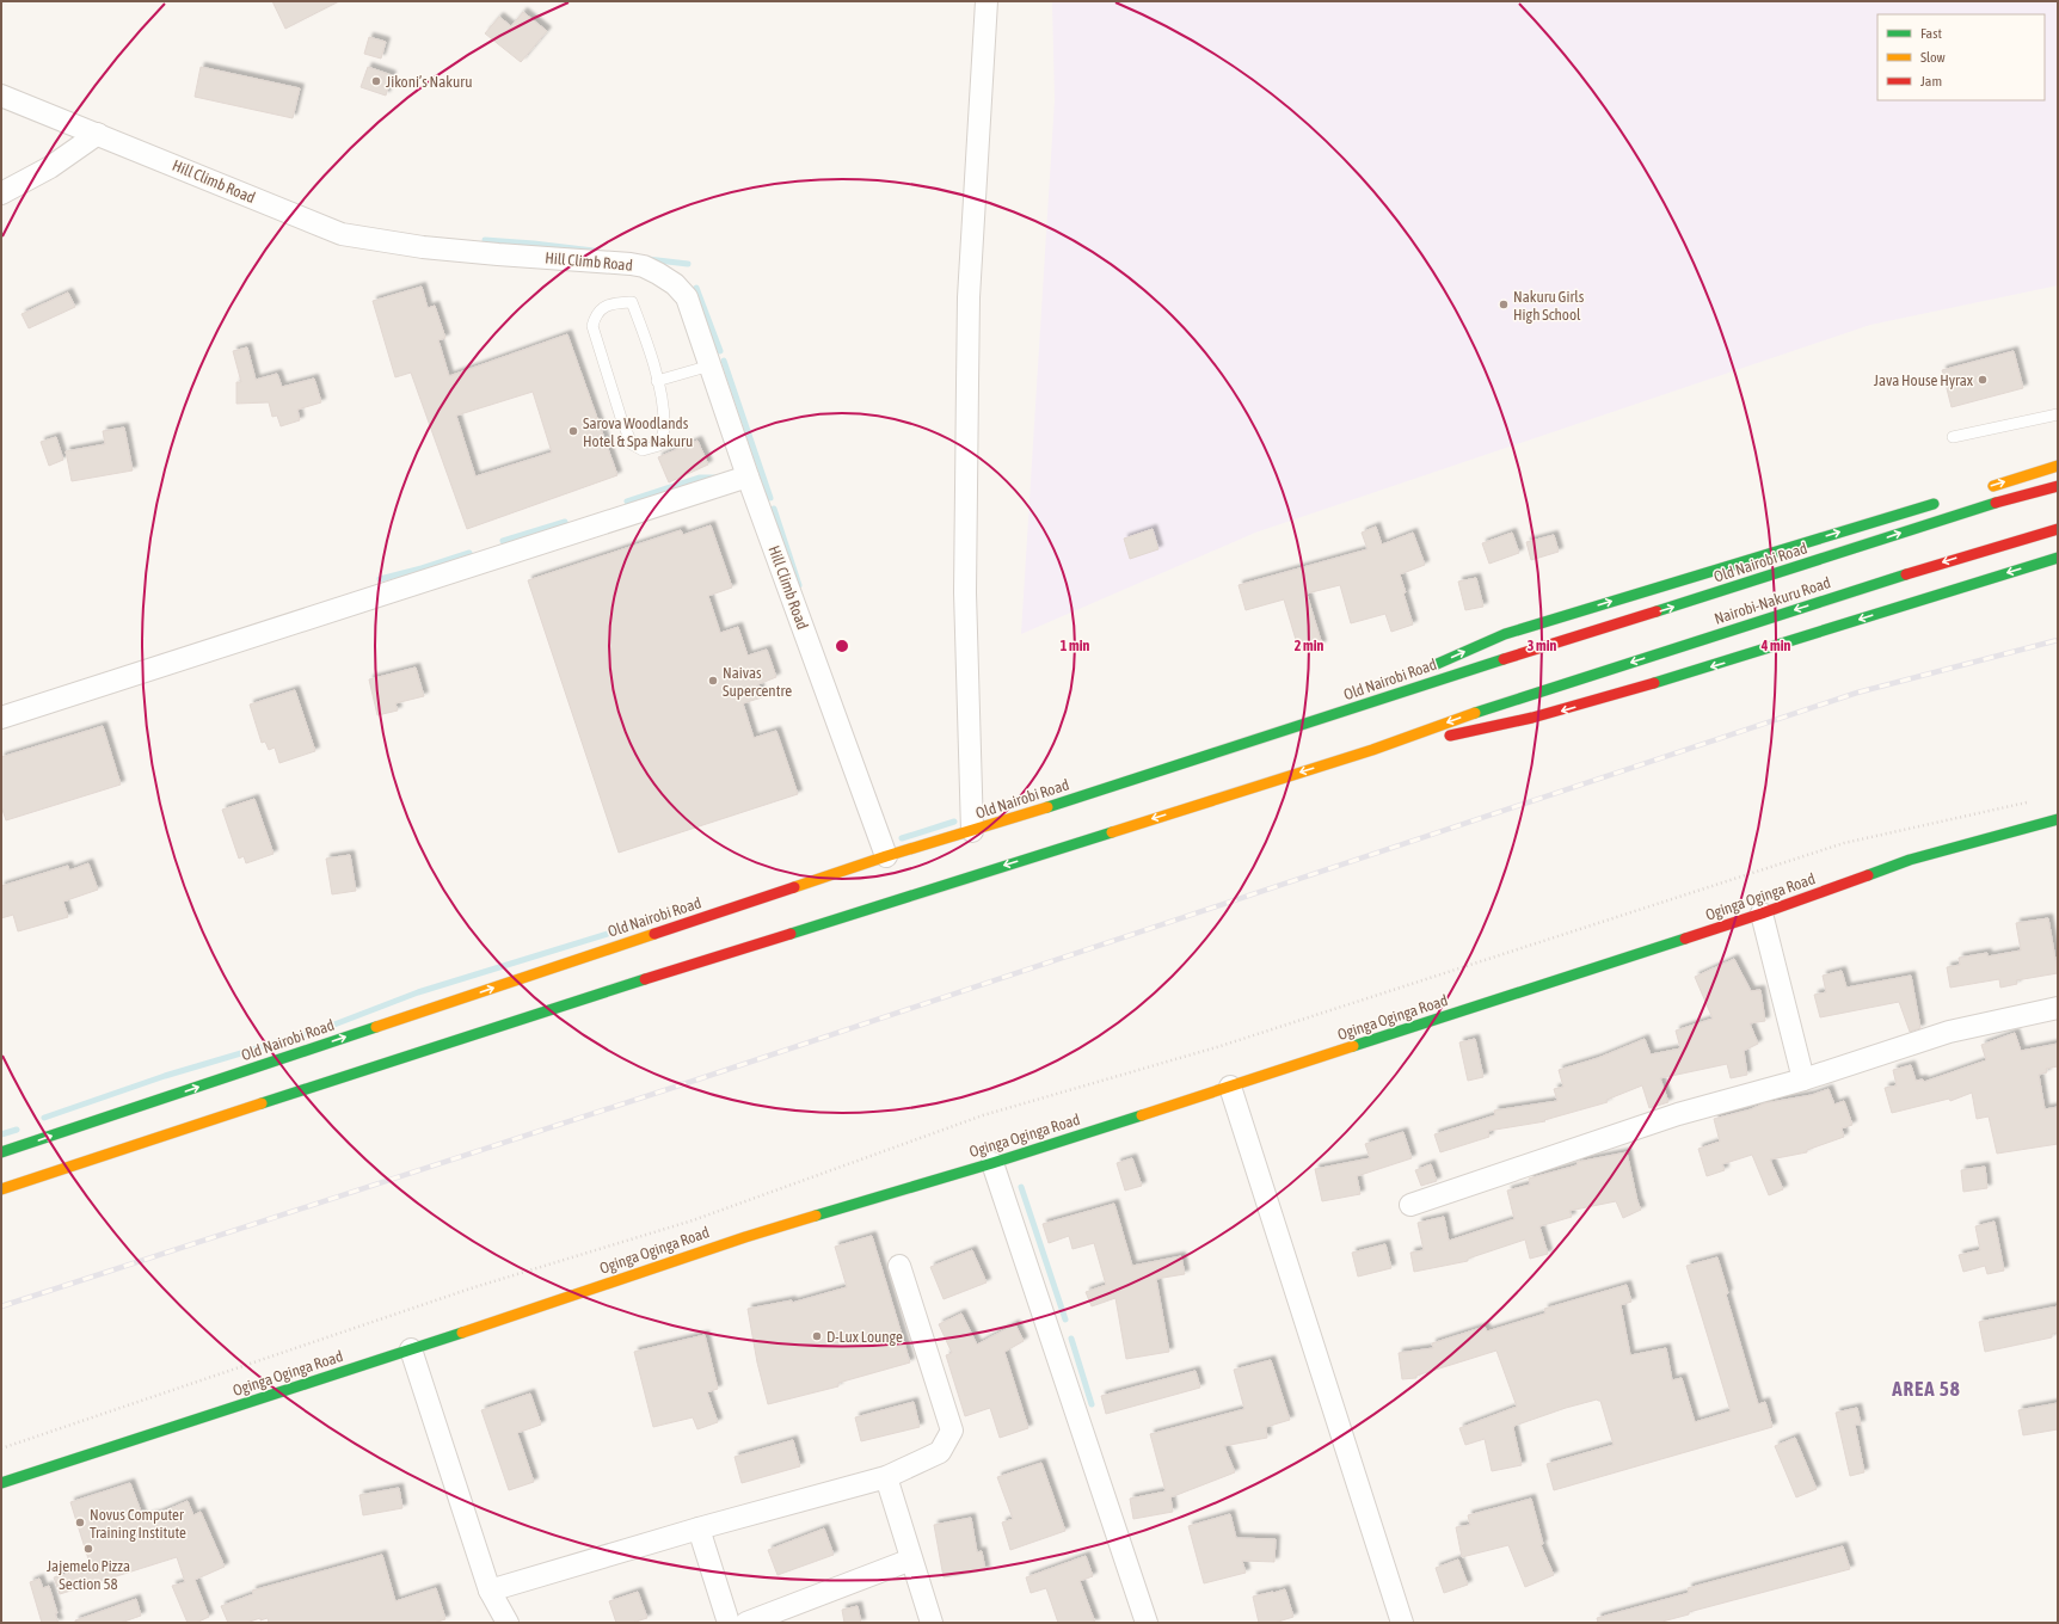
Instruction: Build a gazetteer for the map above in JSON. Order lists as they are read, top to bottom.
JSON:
{
  "streets": {
    "main road": ["Old Nairobi Road", "Nairobi-Nakuru Road", "Oginga Oginga Road"],
    "street": ["Hill Climb Road"]
  },
  "crossings": [
    ["Hill Climb Road", "Old Nairobi Road"]
  ],
  "districts": ["AREA 58"],
  "places": [
    "Jikoni’s Nakuru",
    "Nakuru Girls High School",
    "Java House Hyrax",
    "Sarova Woodlands Hotel & Spa Nakuru",
    "Naivas Supercentre",
    "D-Lux Lounge",
    "Novus Computer Training Institute",
    "Jajemelo Pizza Section 58"
  ],
  "legend": ["Fast", "Slow", "Jam"],
  "rings": [
    "1 min",
    "2 min",
    "3 min",
    "4 min"
  ]
}
